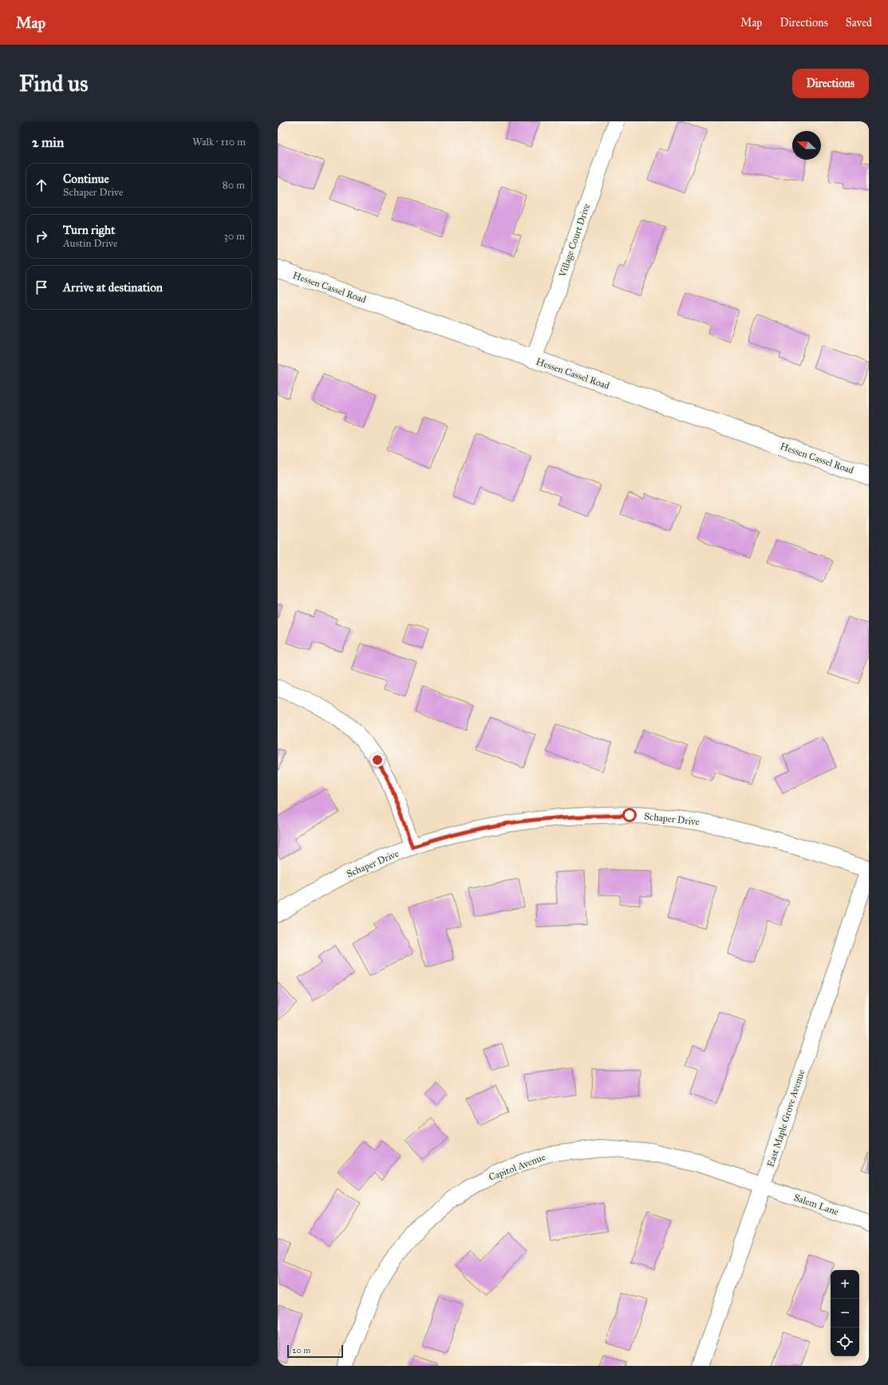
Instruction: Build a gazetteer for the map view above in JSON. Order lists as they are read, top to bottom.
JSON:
{
  "streets": {
    "main road": ["Hessen Cassel Road"],
    "street": [
      "Village Court Drive",
      "Schaper Drive",
      "East Maple Grove Avenue",
      "Capitol Avenue",
      "Salem Lane"
    ]
  },
  "crossings": [
    ["Village Court Drive", "Hessen Cassel Road"],
    ["Schaper Drive", "East Maple Grove Avenue"],
    ["East Maple Grove Avenue", "Capitol Avenue"],
    ["East Maple Grove Avenue", "Salem Lane"],
    ["Capitol Avenue", "Salem Lane"]
  ],
  "scale_bar": "20 m",
  "north": "left",
  "page": {
    "header": "Map",
    "nav": ["Map", "Directions", "Saved"],
    "buttons": "Directions",
    "title": "Find us",
    "heading": ["2 min", "Walk · 110 m"],
    "list": [
      ["Continue", "Schaper Drive", "80 m"],
      ["Turn right", "Austin Drive", "30 m"],
      "Arrive at destination"
    ],
    "map_buttons": ["+", "−"],
    "scale": "20 m"
  }
}
